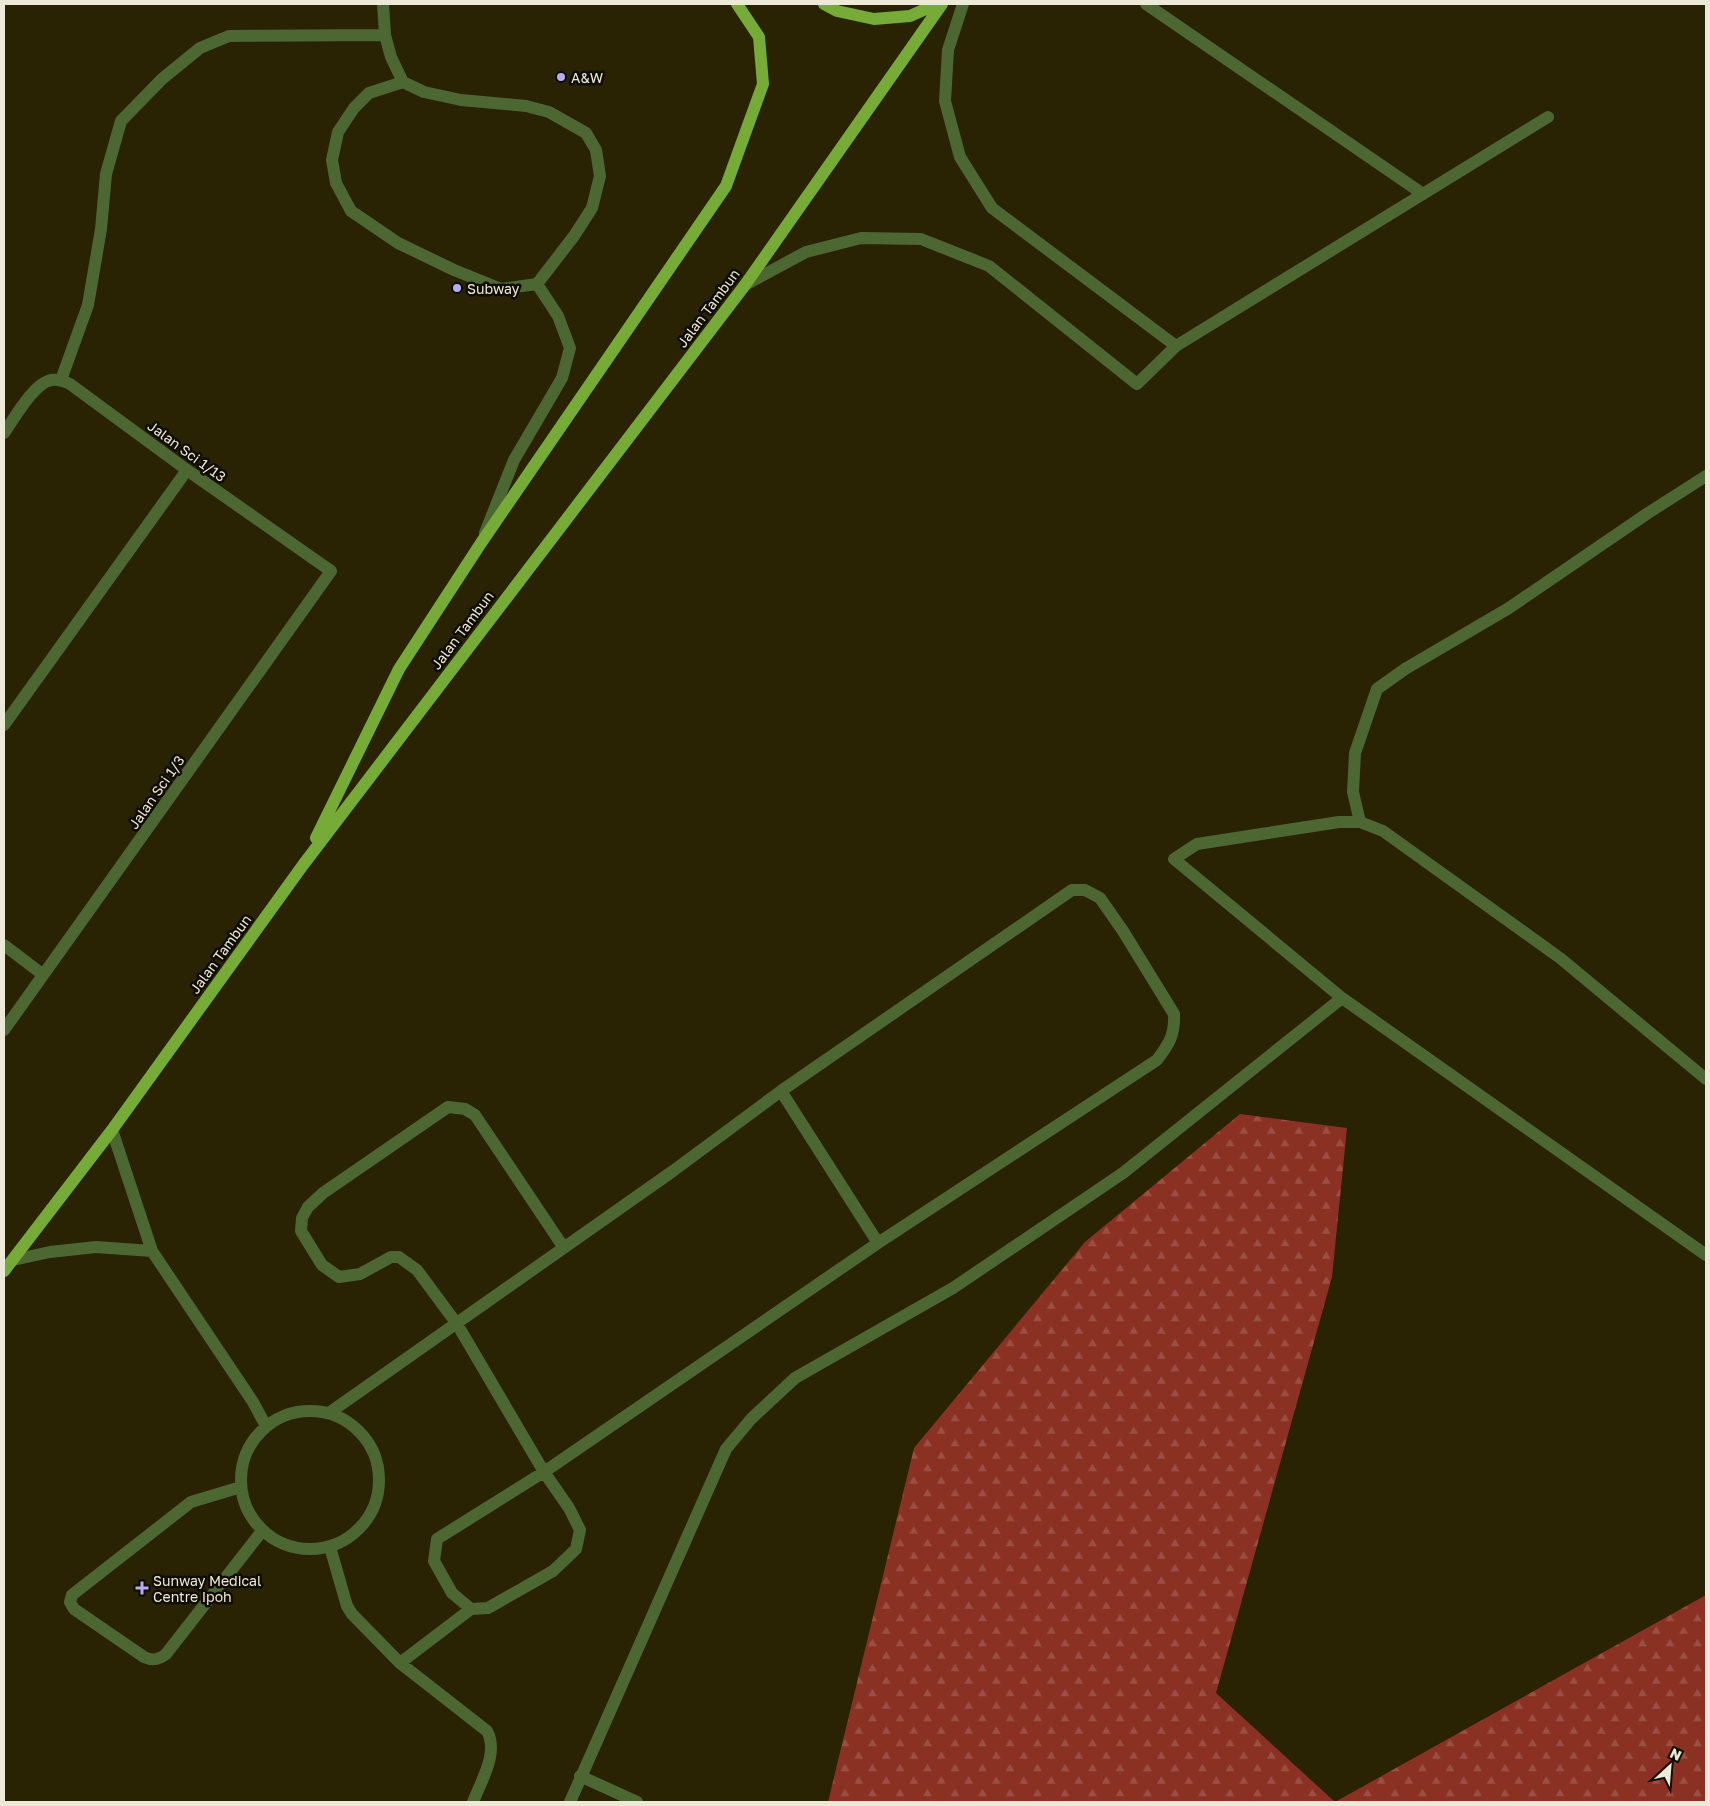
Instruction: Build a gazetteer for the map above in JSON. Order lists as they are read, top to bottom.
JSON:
{
  "streets": {
    "main road": ["Jalan Tambun"],
    "street": ["Jalan Sci 1/13", "Jalan Sci 1/3"]
  },
  "crossings": [
    ["Jalan Sci 1/13", "Jalan Sci 1/3"]
  ],
  "places": {
    "other": ["A&W", "Subway"],
    "health": ["Sunway Medical Centre Ipoh"]
  },
  "north": "top right"
}
